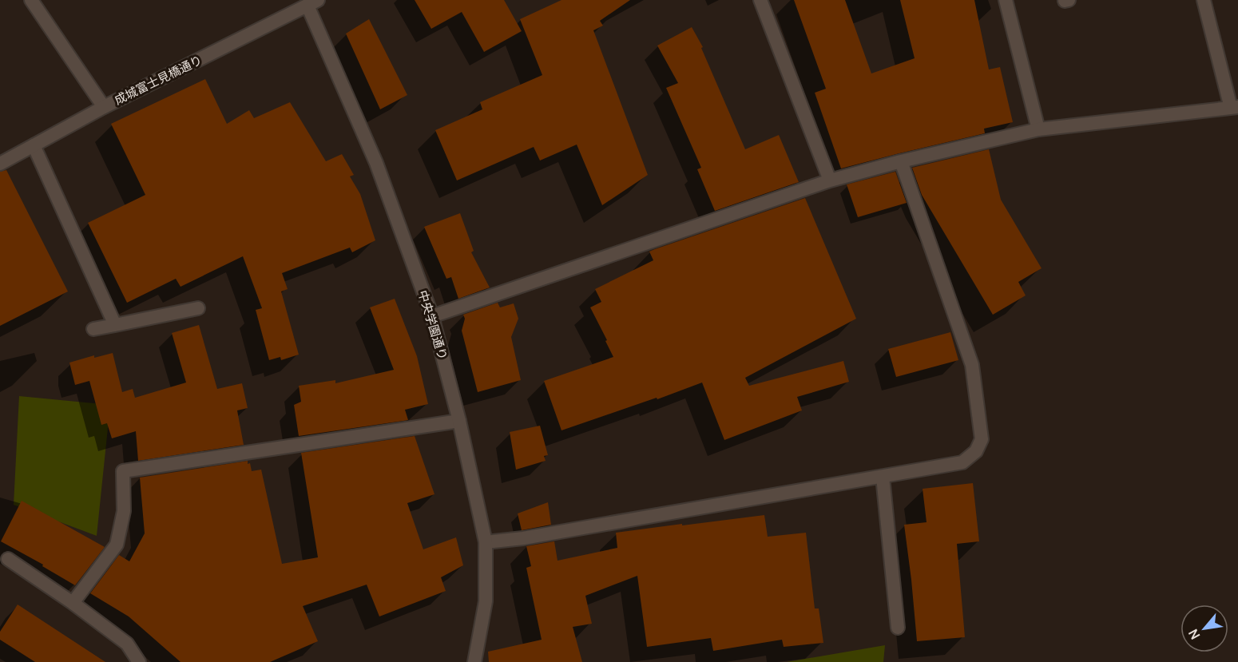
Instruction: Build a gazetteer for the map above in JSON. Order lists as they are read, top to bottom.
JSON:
{
  "streets": {
    "street": ["成城富士見橋通り", "中央学園通り"]
  },
  "crossings": [
    ["成城富士見橋通り", "中央学園通り"]
  ],
  "north": "bottom left"
}
